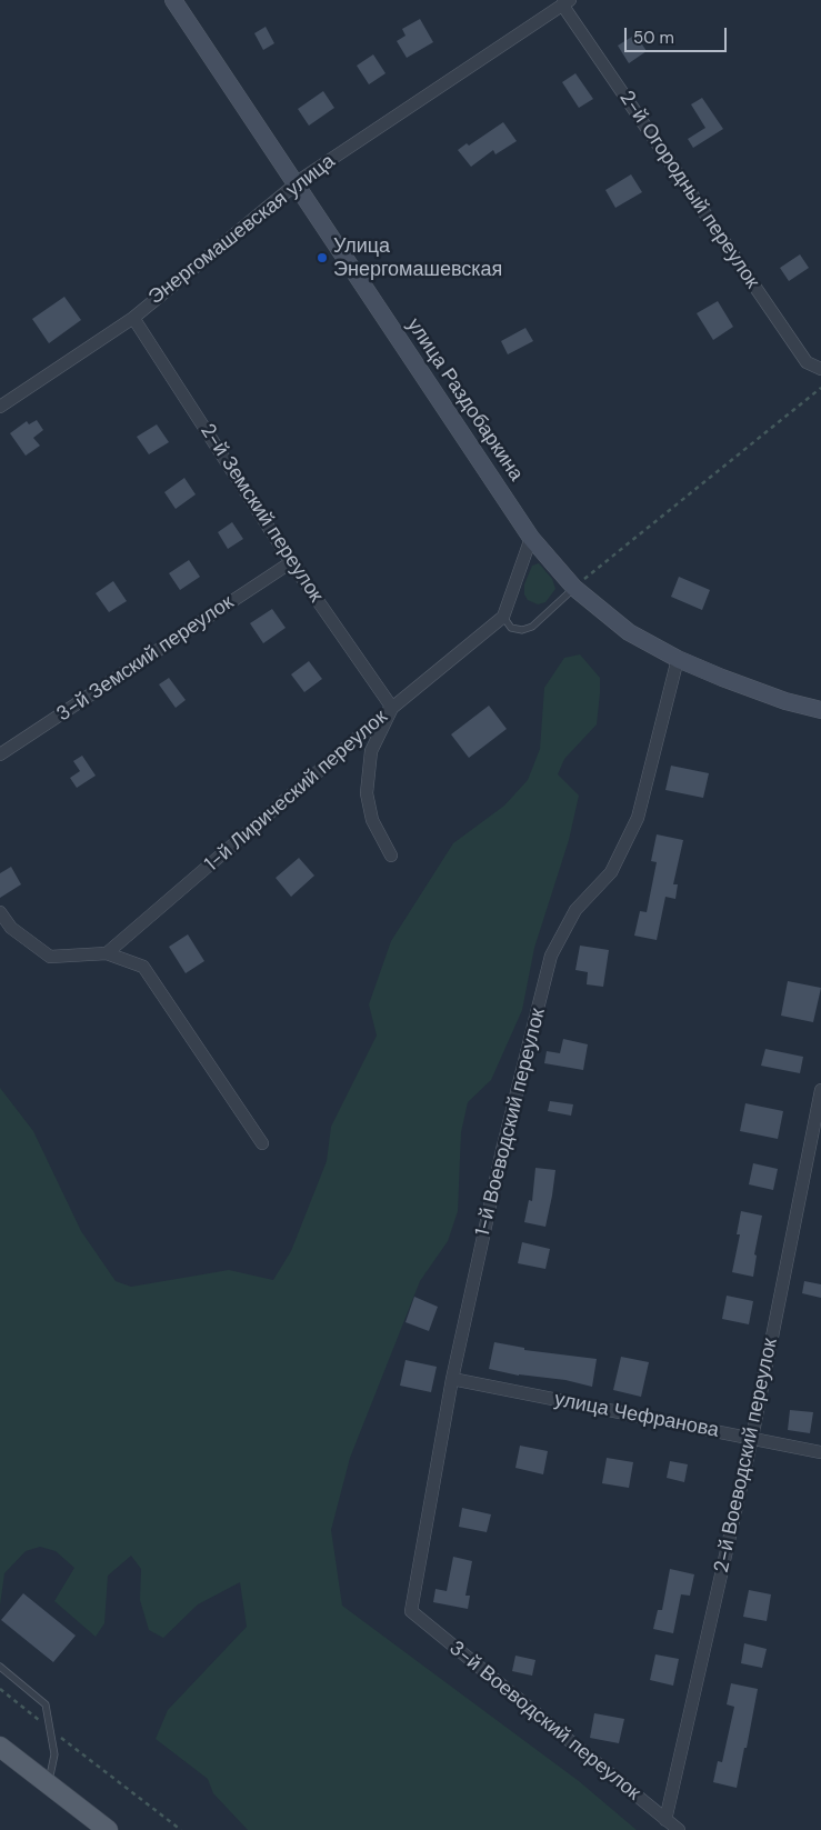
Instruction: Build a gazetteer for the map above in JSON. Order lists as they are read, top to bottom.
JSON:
{
  "streets": {
    "street": [
      "2-й Огородный переулок",
      "Энергомашевская улица",
      "улица Раздобаркина",
      "2-й Земский переулок",
      "3-й Земский переулок",
      "1-й Лирический переулок",
      "1-й Воеводский переулок",
      "улица Чефранова",
      "2-й Воеводский переулок",
      "3-й Воеводский переулок"
    ]
  },
  "crossings": [
    ["2-й Огородный переулок", "Энергомашевская улица"],
    ["Энергомашевская улица", "улица Раздобаркина"],
    ["Энергомашевская улица", "2-й Земский переулок"],
    ["улица Раздобаркина", "1-й Воеводский переулок"],
    ["2-й Земский переулок", "3-й Земский переулок"],
    ["2-й Земский переулок", "1-й Лирический переулок"],
    ["1-й Воеводский переулок", "улица Чефранова"],
    ["1-й Воеводский переулок", "3-й Воеводский переулок"],
    ["улица Чефранова", "2-й Воеводский переулок"],
    ["2-й Воеводский переулок", "3-й Воеводский переулок"]
  ],
  "places": ["Улица Энергомашевская"],
  "scale_bar": "50 m"
}
